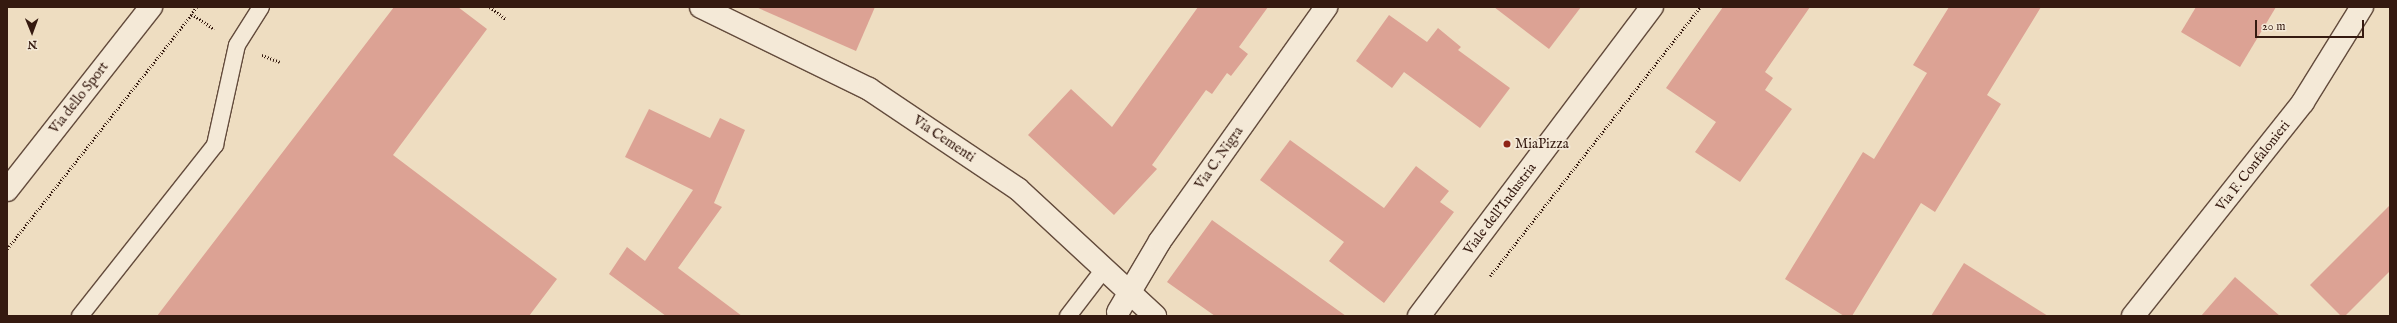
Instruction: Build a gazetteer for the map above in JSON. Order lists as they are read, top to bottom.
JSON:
{
  "streets": {
    "street": [
      "Via dello Sport",
      "Via Cementi",
      "Via C. Nigra",
      "Via F. Confalonieri",
      "Viale dell'Industria"
    ]
  },
  "crossings": [
    ["Via Cementi", "Via C. Nigra"]
  ],
  "places": ["MiaPizza"],
  "scale_bar": "20 m",
  "north": "bottom"
}
